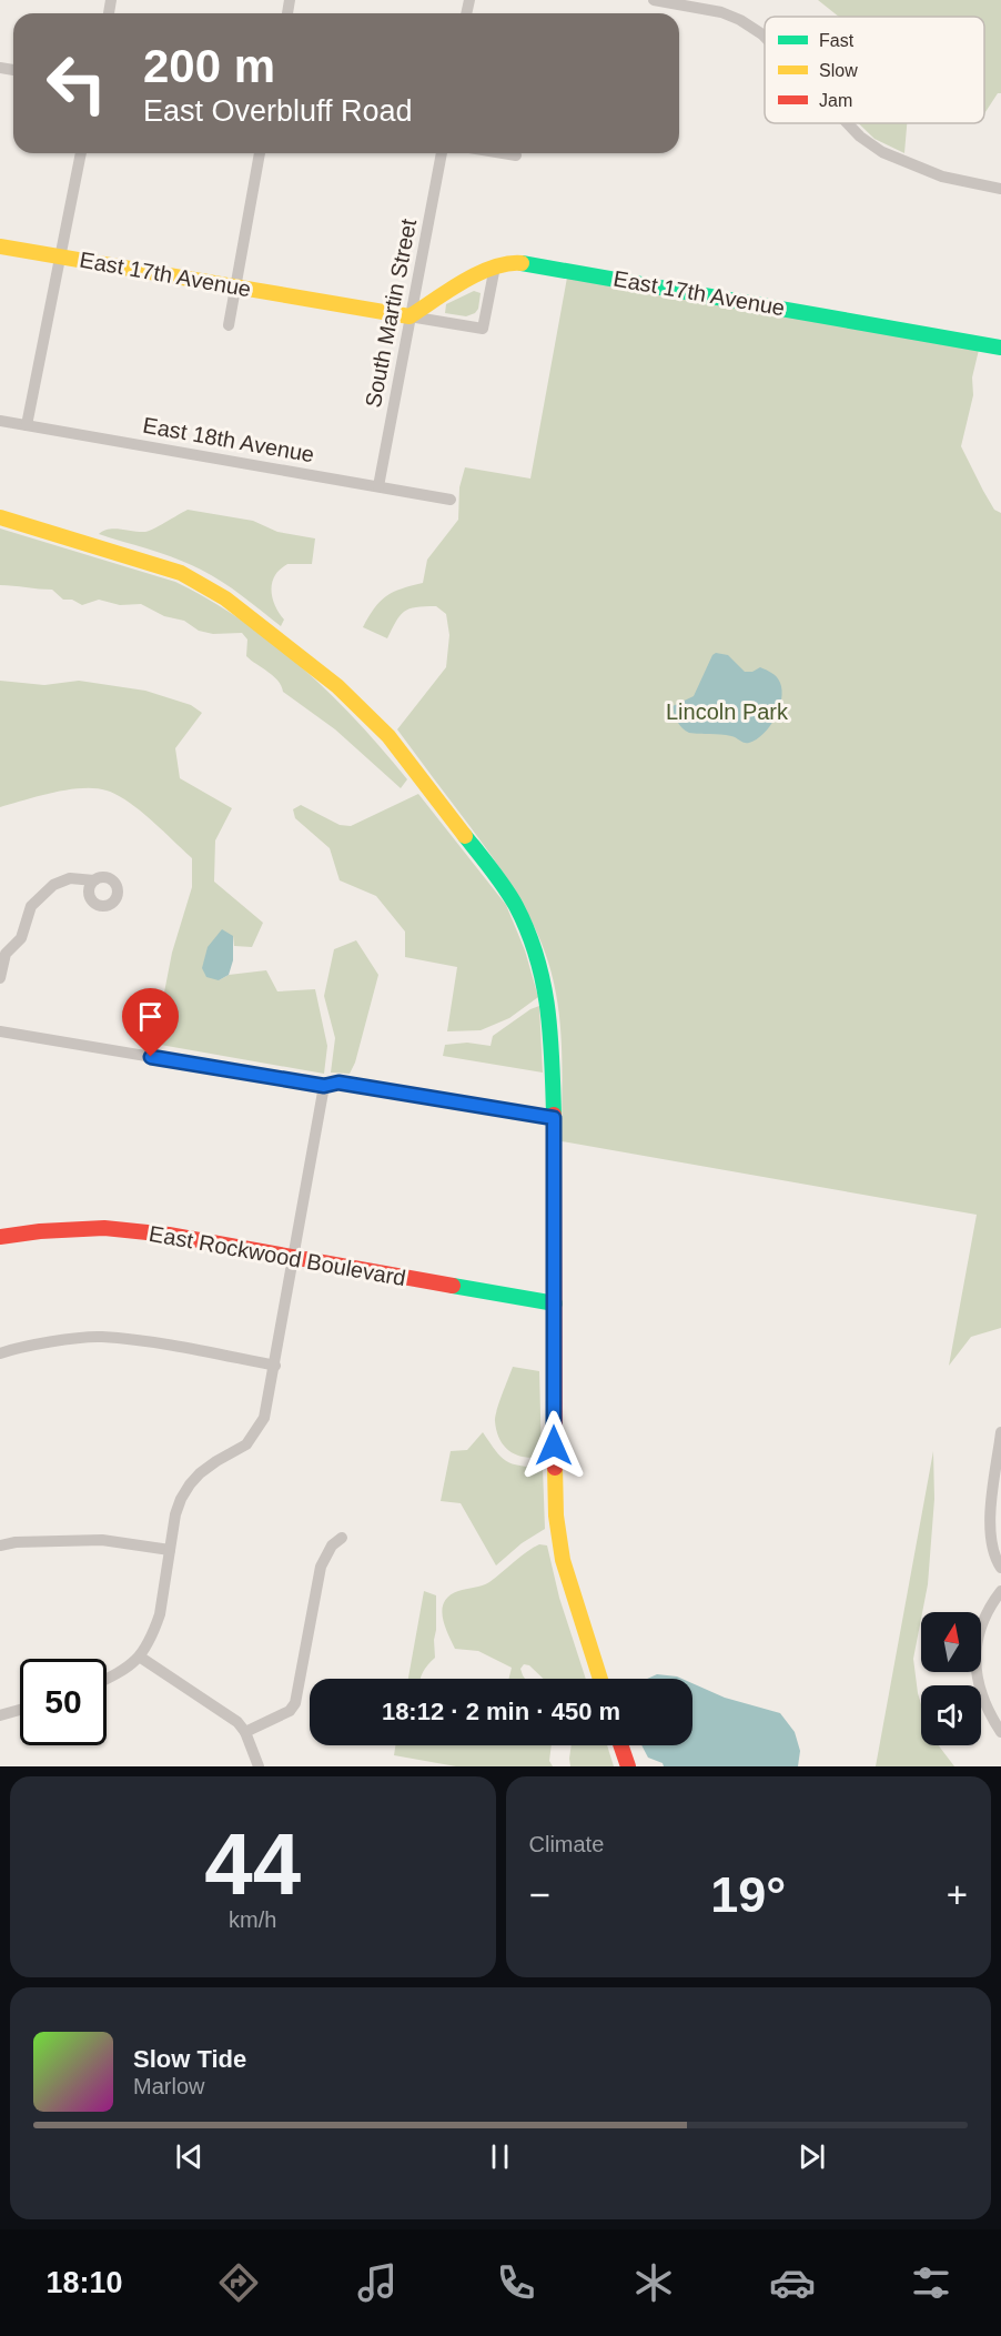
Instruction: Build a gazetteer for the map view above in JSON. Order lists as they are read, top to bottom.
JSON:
{
  "streets": {
    "street": [
      "East 17th Avenue",
      "South Martin Street",
      "East 18th Avenue",
      "East Rockwood Boulevard"
    ]
  },
  "crossings": [
    ["East 17th Avenue", "South Martin Street"],
    ["South Martin Street", "East 18th Avenue"]
  ],
  "parks": ["Lincoln Park"],
  "legend": ["Fast", "Slow", "Jam"],
  "north": "top",
  "page": {
    "turn": ["200 m", "East Overbluff Road"],
    "limit": "50",
    "trip": "18:12 · 2 min · 450 m",
    "tile": [
      ["44", "km/h"],
      "Climate"
    ],
    "heat": ["−", "19°", "+"],
    "song": ["Slow Tide", "Marlow"],
    "tabs": "18:10"
  }
}
